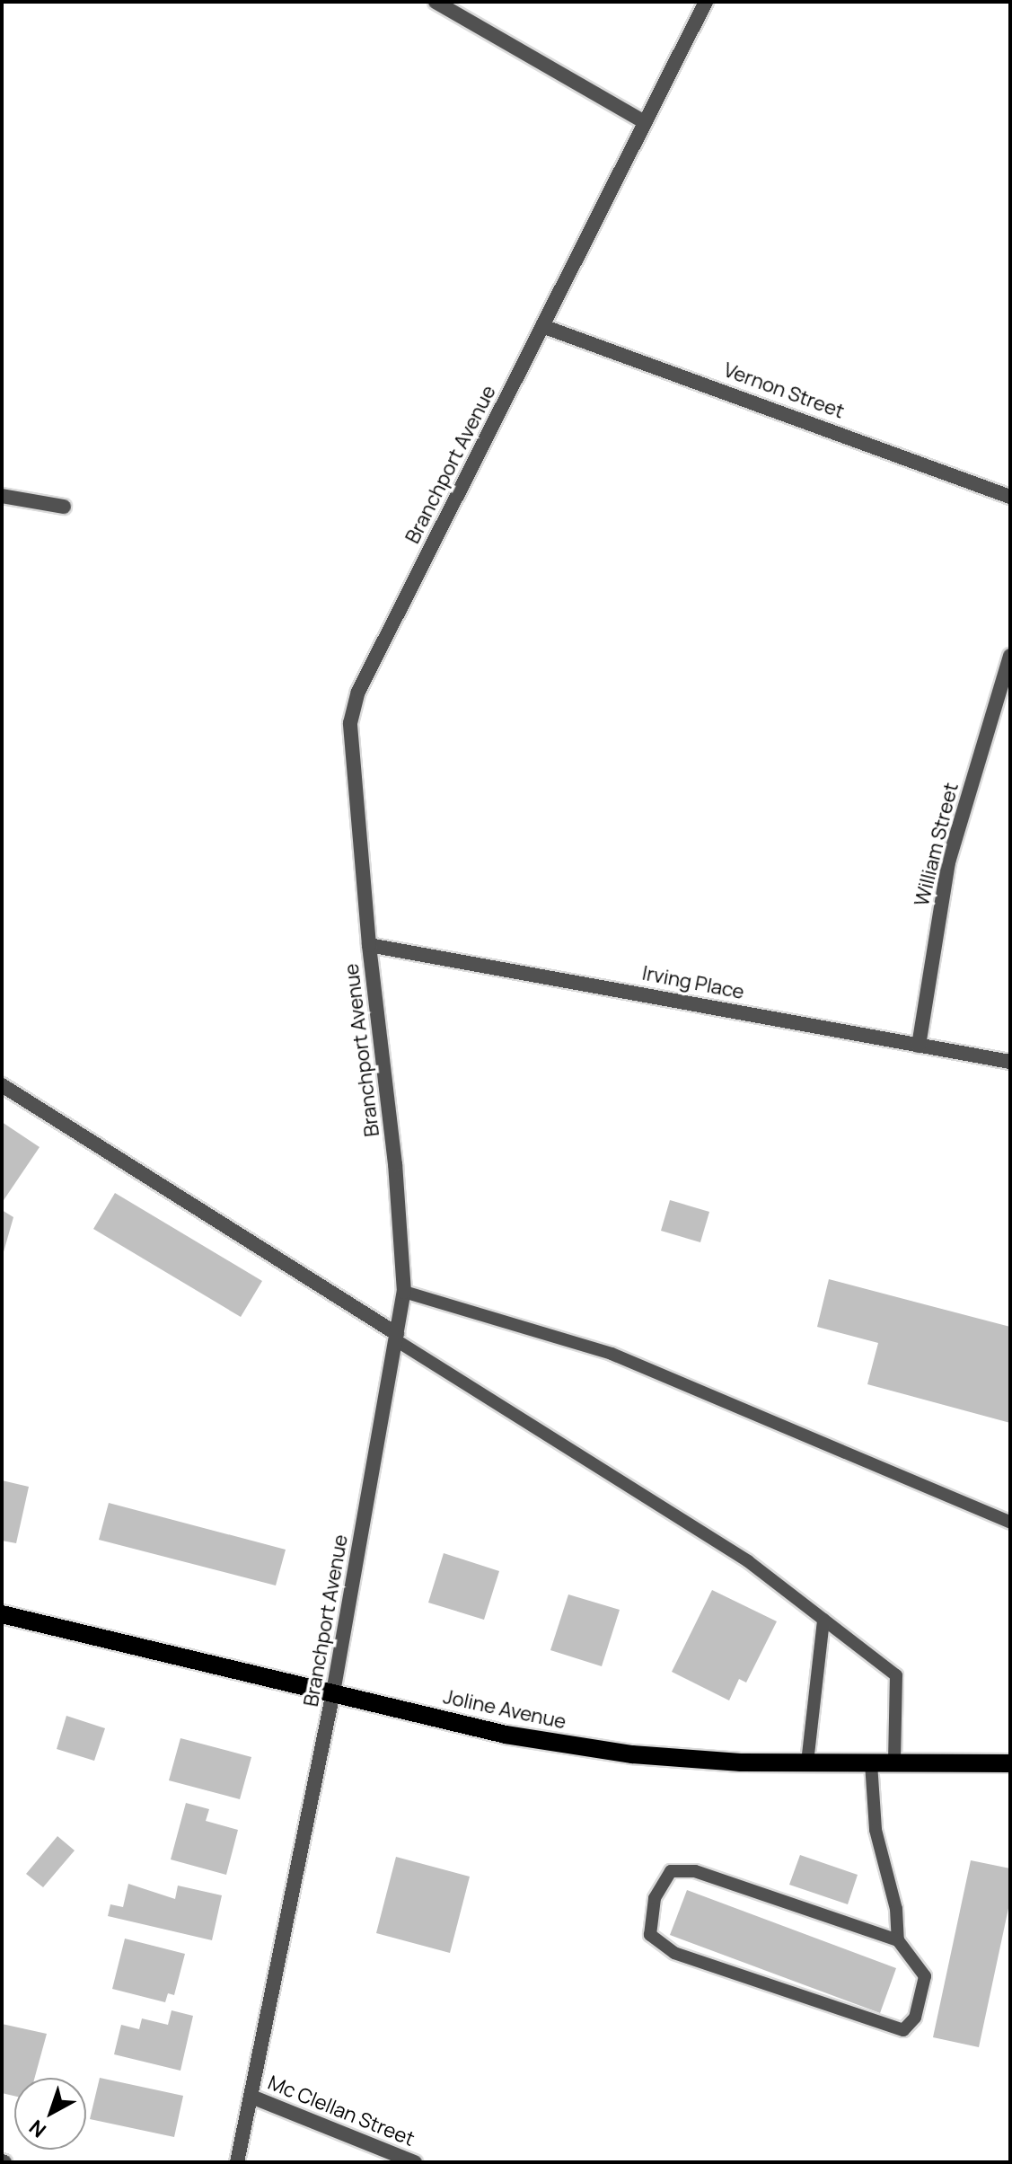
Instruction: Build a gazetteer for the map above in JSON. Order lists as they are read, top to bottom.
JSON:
{
  "streets": {
    "main road": ["Joline Avenue"],
    "street": [
      "Vernon Street",
      "Branchport Avenue",
      "William Street",
      "Irving Place",
      "Mc Clellan Street"
    ]
  },
  "crossings": [
    ["Vernon Street", "Branchport Avenue"],
    ["Branchport Avenue", "Irving Place"],
    ["Branchport Avenue", "Joline Avenue"],
    ["Branchport Avenue", "Mc Clellan Street"],
    ["William Street", "Irving Place"]
  ],
  "north": "bottom left"
}
